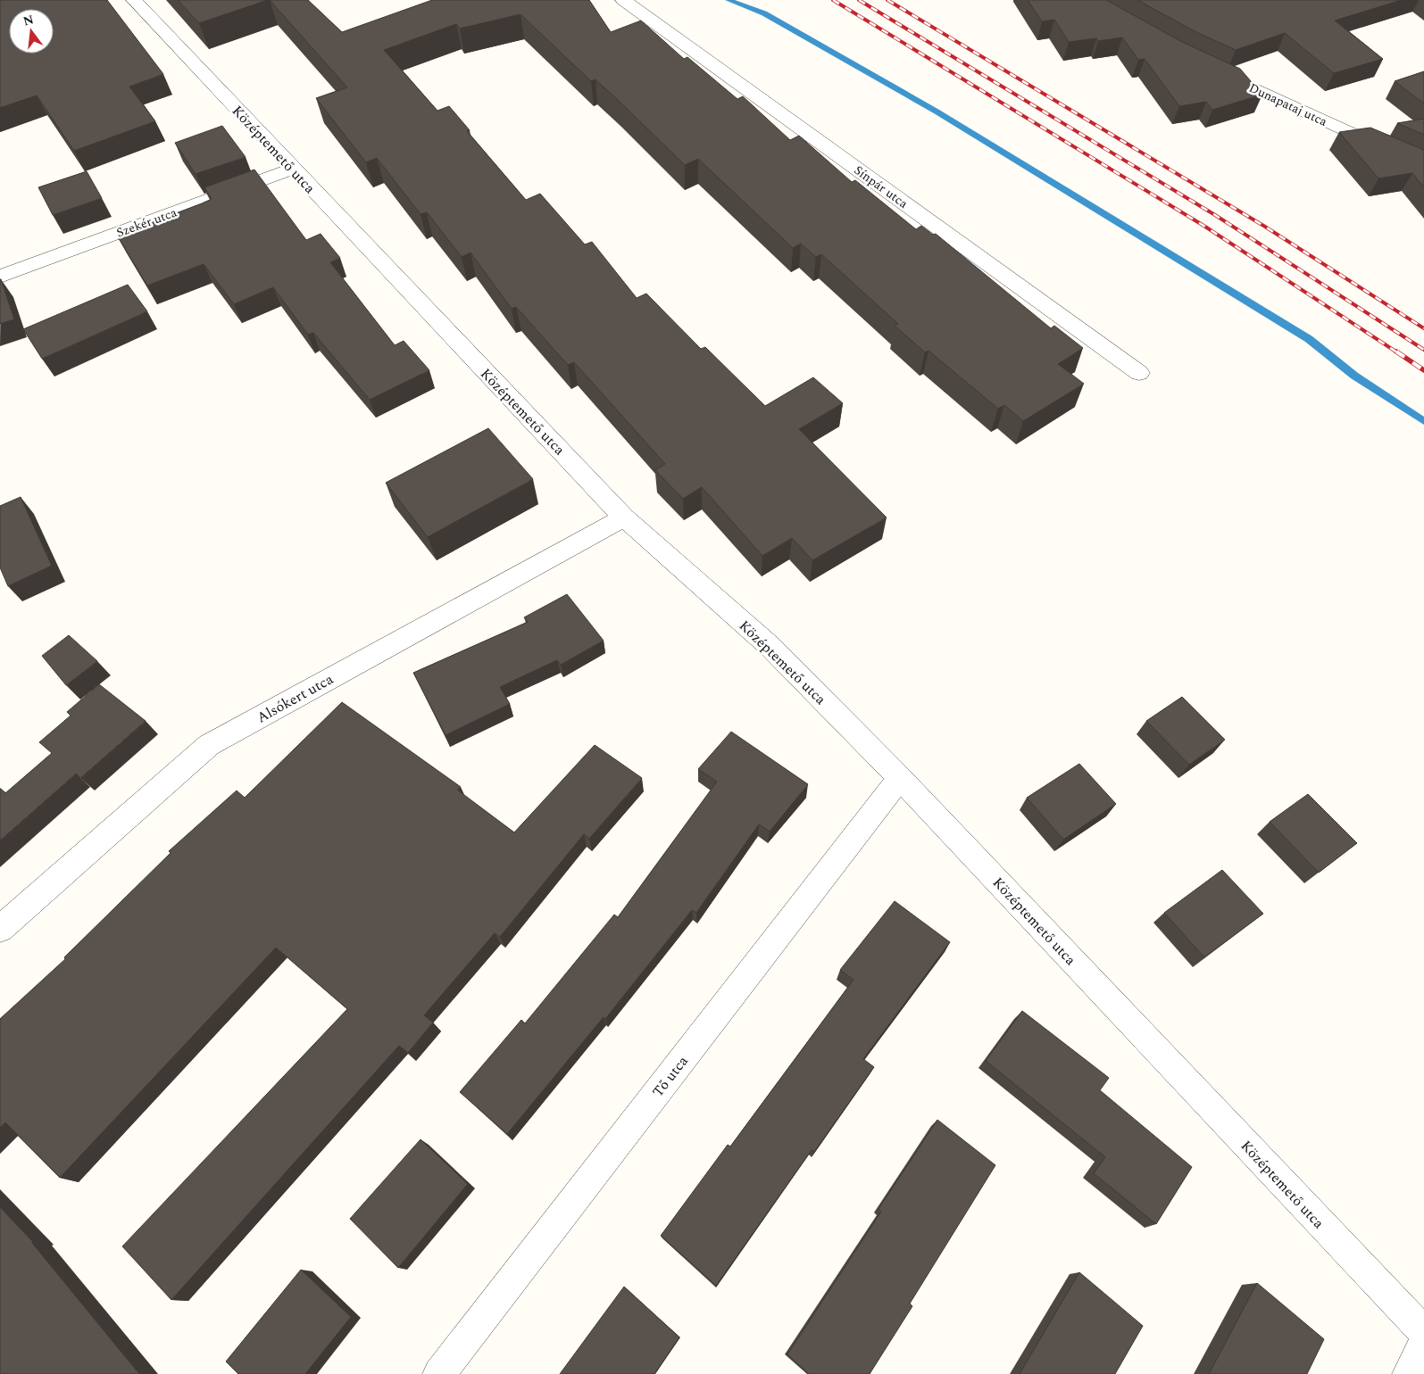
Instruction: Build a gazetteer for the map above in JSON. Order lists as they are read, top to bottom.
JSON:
{
  "streets": {
    "street": [
      "Dunapataj utca",
      "Középtemető utca",
      "Sínpár utca",
      "Szekér utca",
      "Alsókert utca",
      "Tő utca"
    ]
  },
  "crossings": [
    ["Középtemető utca", "Szekér utca"],
    ["Középtemető utca", "Alsókert utca"],
    ["Középtemető utca", "Tő utca"]
  ],
  "north": "top"
}
